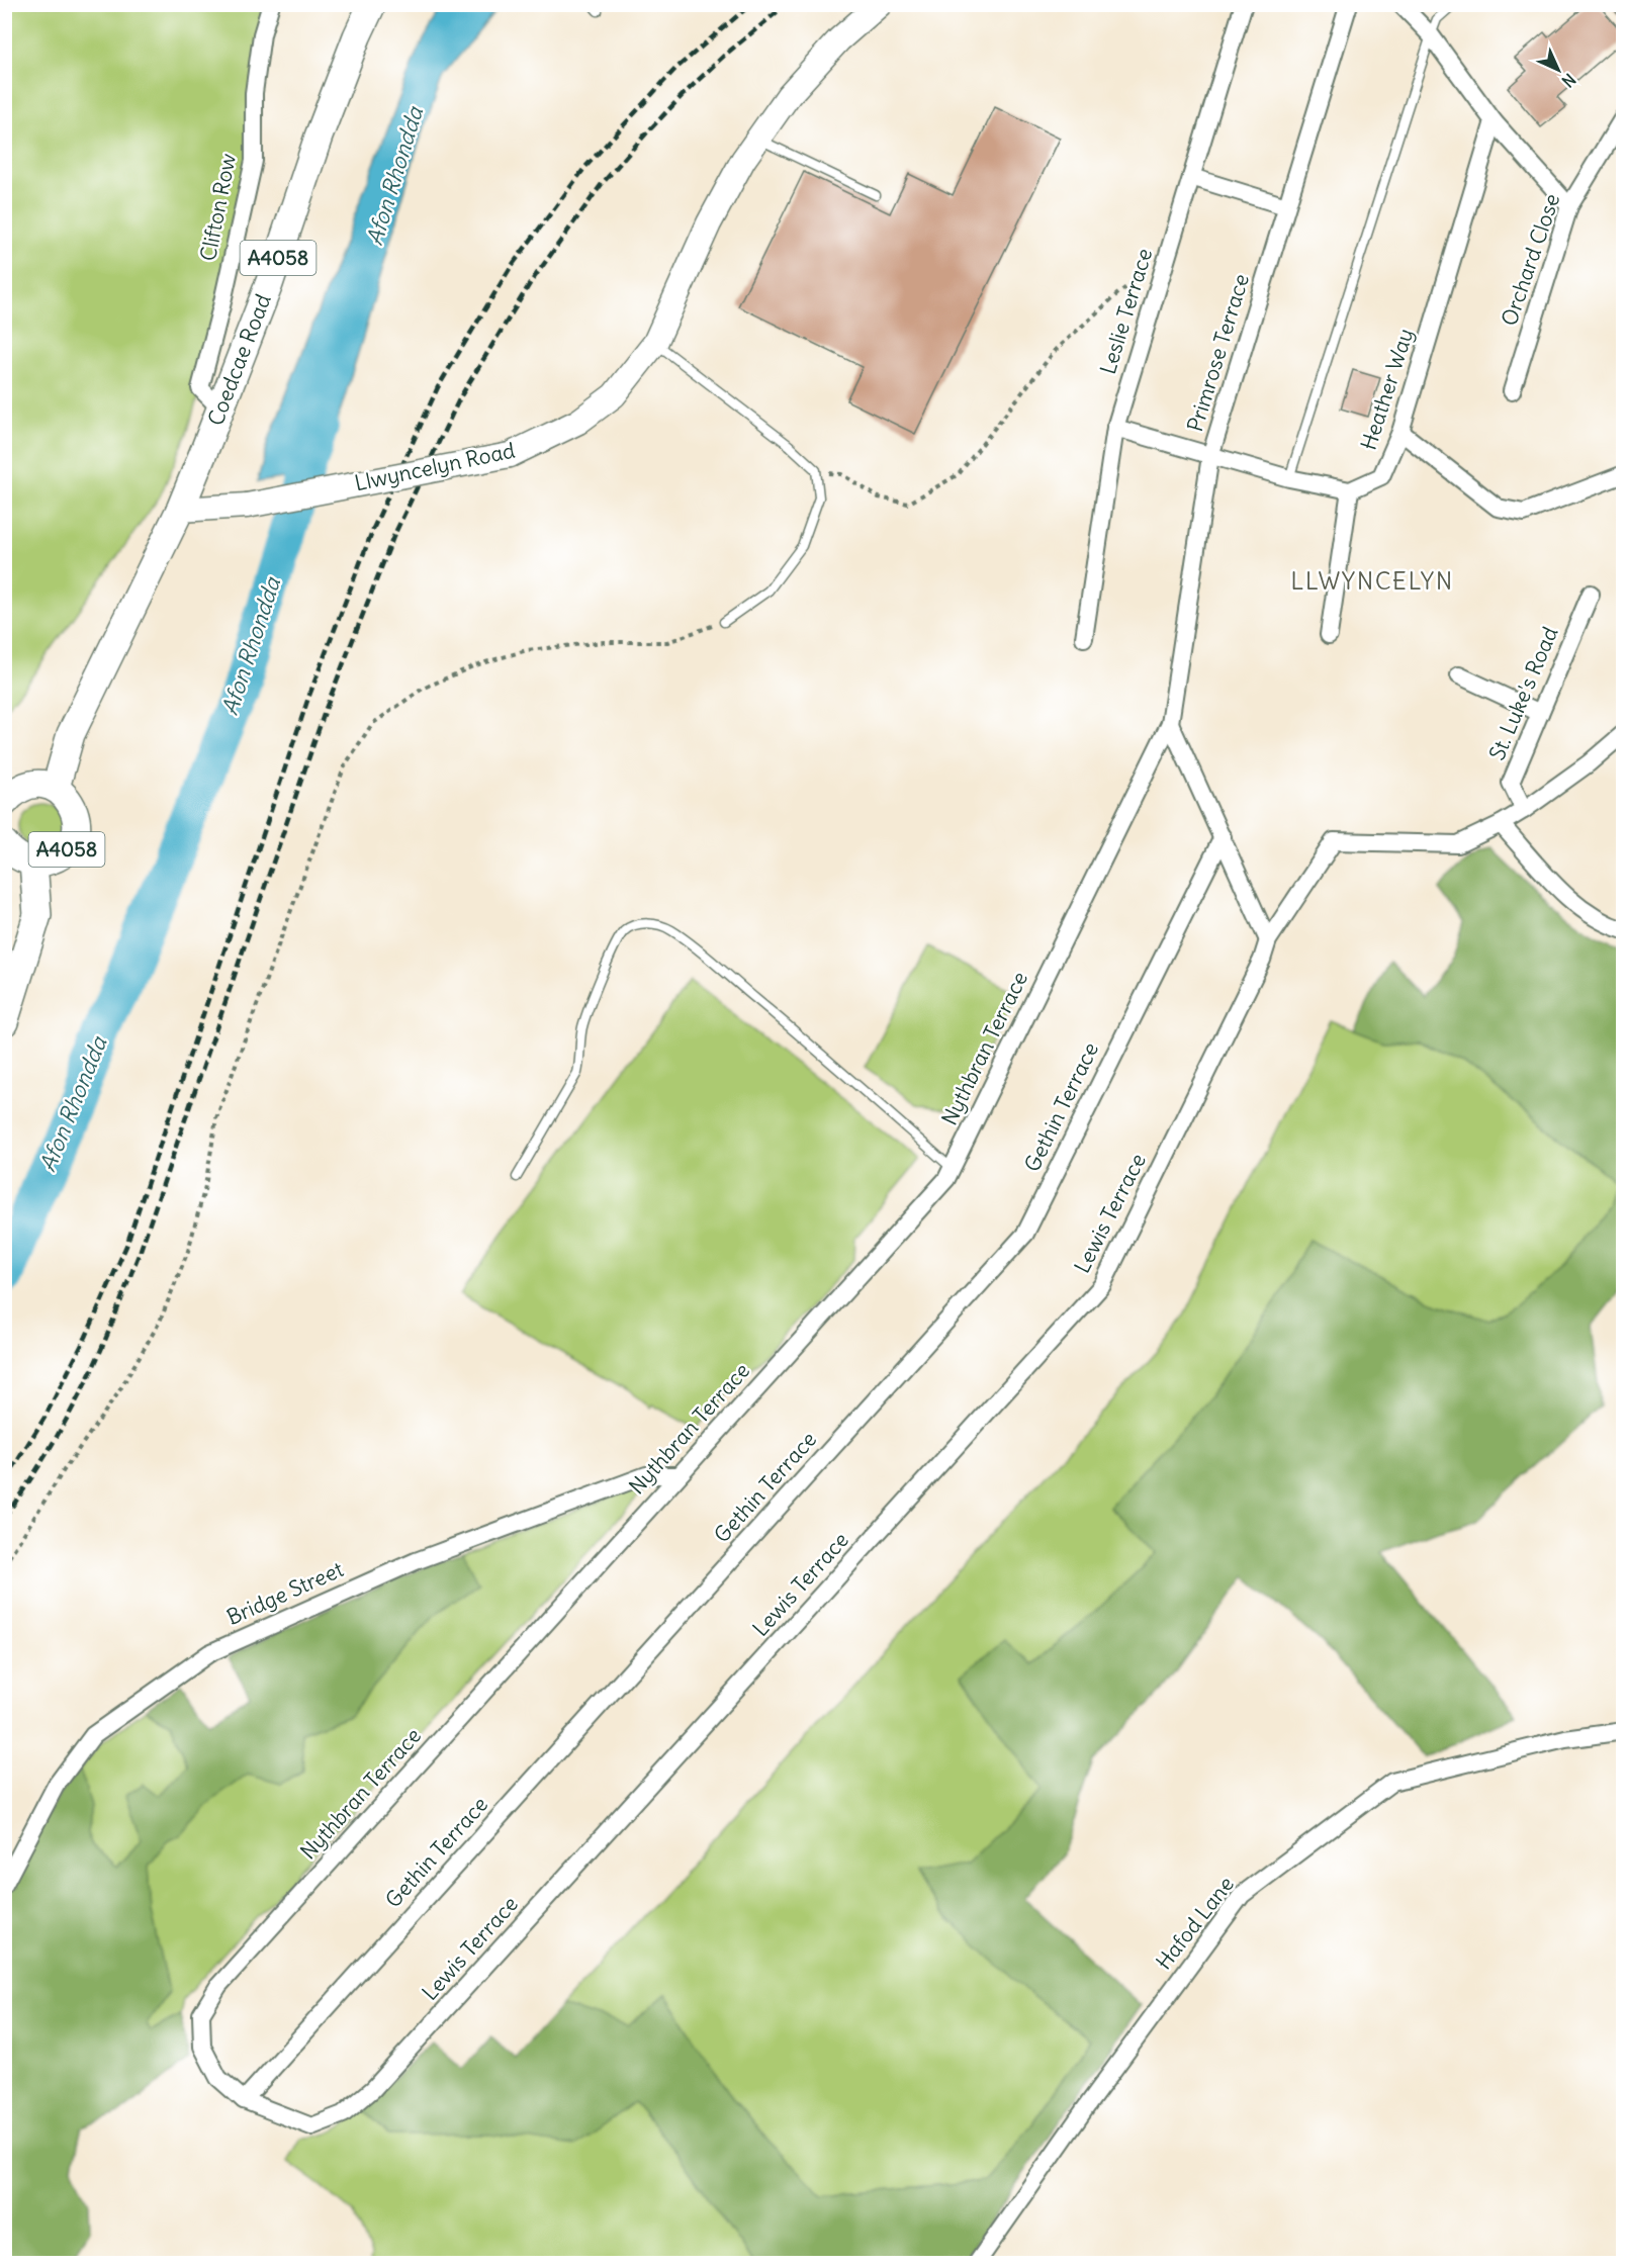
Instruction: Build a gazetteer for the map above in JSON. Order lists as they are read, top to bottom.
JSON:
{
  "streets": {
    "main road": ["A4058", "Coedcae Road", "Llwyncelyn Road"],
    "street": [
      "Clifton Row",
      "Orchard Close",
      "Leslie Terrace",
      "Primrose Terrace",
      "Heather Way",
      "St. Luke's Road",
      "Nythbran Terrace",
      "Gethin Terrace",
      "Lewis Terrace",
      "Bridge Street",
      "Hafod Lane"
    ]
  },
  "crossings": [
    ["Clifton Row", "Coedcae Road"],
    ["A4058", "Coedcae Road"],
    ["A4058", "Llwyncelyn Road"],
    ["Primrose Terrace", "Nythbran Terrace"],
    ["Coedcae Road", "Llwyncelyn Road"],
    ["Nythbran Terrace", "Gethin Terrace"],
    ["Nythbran Terrace", "Lewis Terrace"],
    ["Nythbran Terrace", "Bridge Street"],
    ["Gethin Terrace", "Lewis Terrace"]
  ],
  "districts": ["LLWYNCELYN"],
  "water": ["Afon Rhondda"],
  "north": "bottom right"
}
